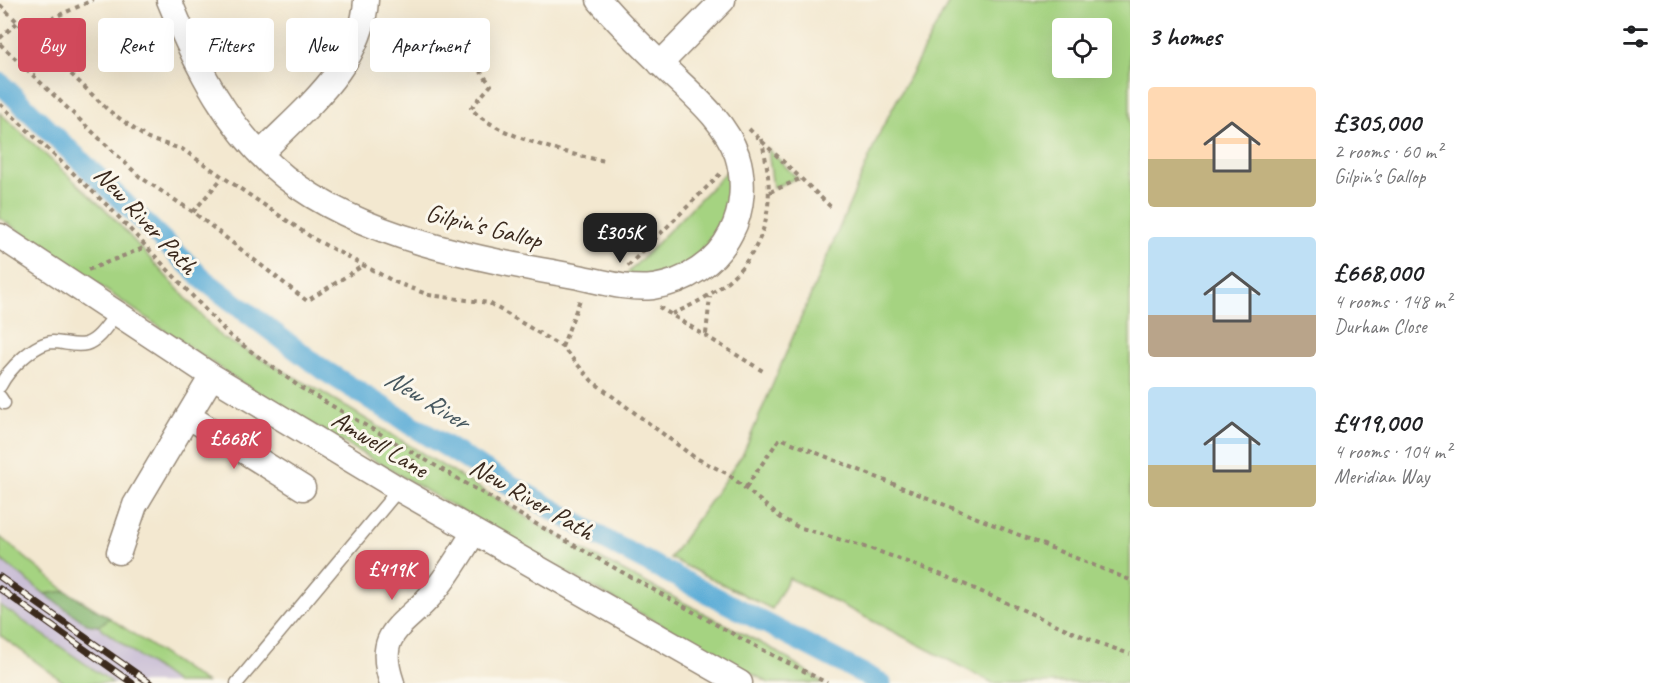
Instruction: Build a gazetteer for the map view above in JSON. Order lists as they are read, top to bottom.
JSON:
{
  "streets": {
    "street": ["Gilpin's Gallop", "Amwell Lane"],
    "path": ["New River Path"]
  },
  "water": ["New River"],
  "page": {
    "heading": "3 homes",
    "chip": [
      "Buy",
      "Rent",
      "Filters",
      "New",
      "Apartment"
    ],
    "list": [
      {
        "name": "£305,000",
        "note": "2 rooms · 60 m² · Gilpin's Gallop"
      },
      {
        "name": "£668,000",
        "note": "4 rooms · 148 m² · Durham Close"
      },
      {
        "name": "£419,000",
        "note": "4 rooms · 104 m² · Meridian Way"
      }
    ],
    "price": ["£305K", "£668K", "£419K"]
  }
}
